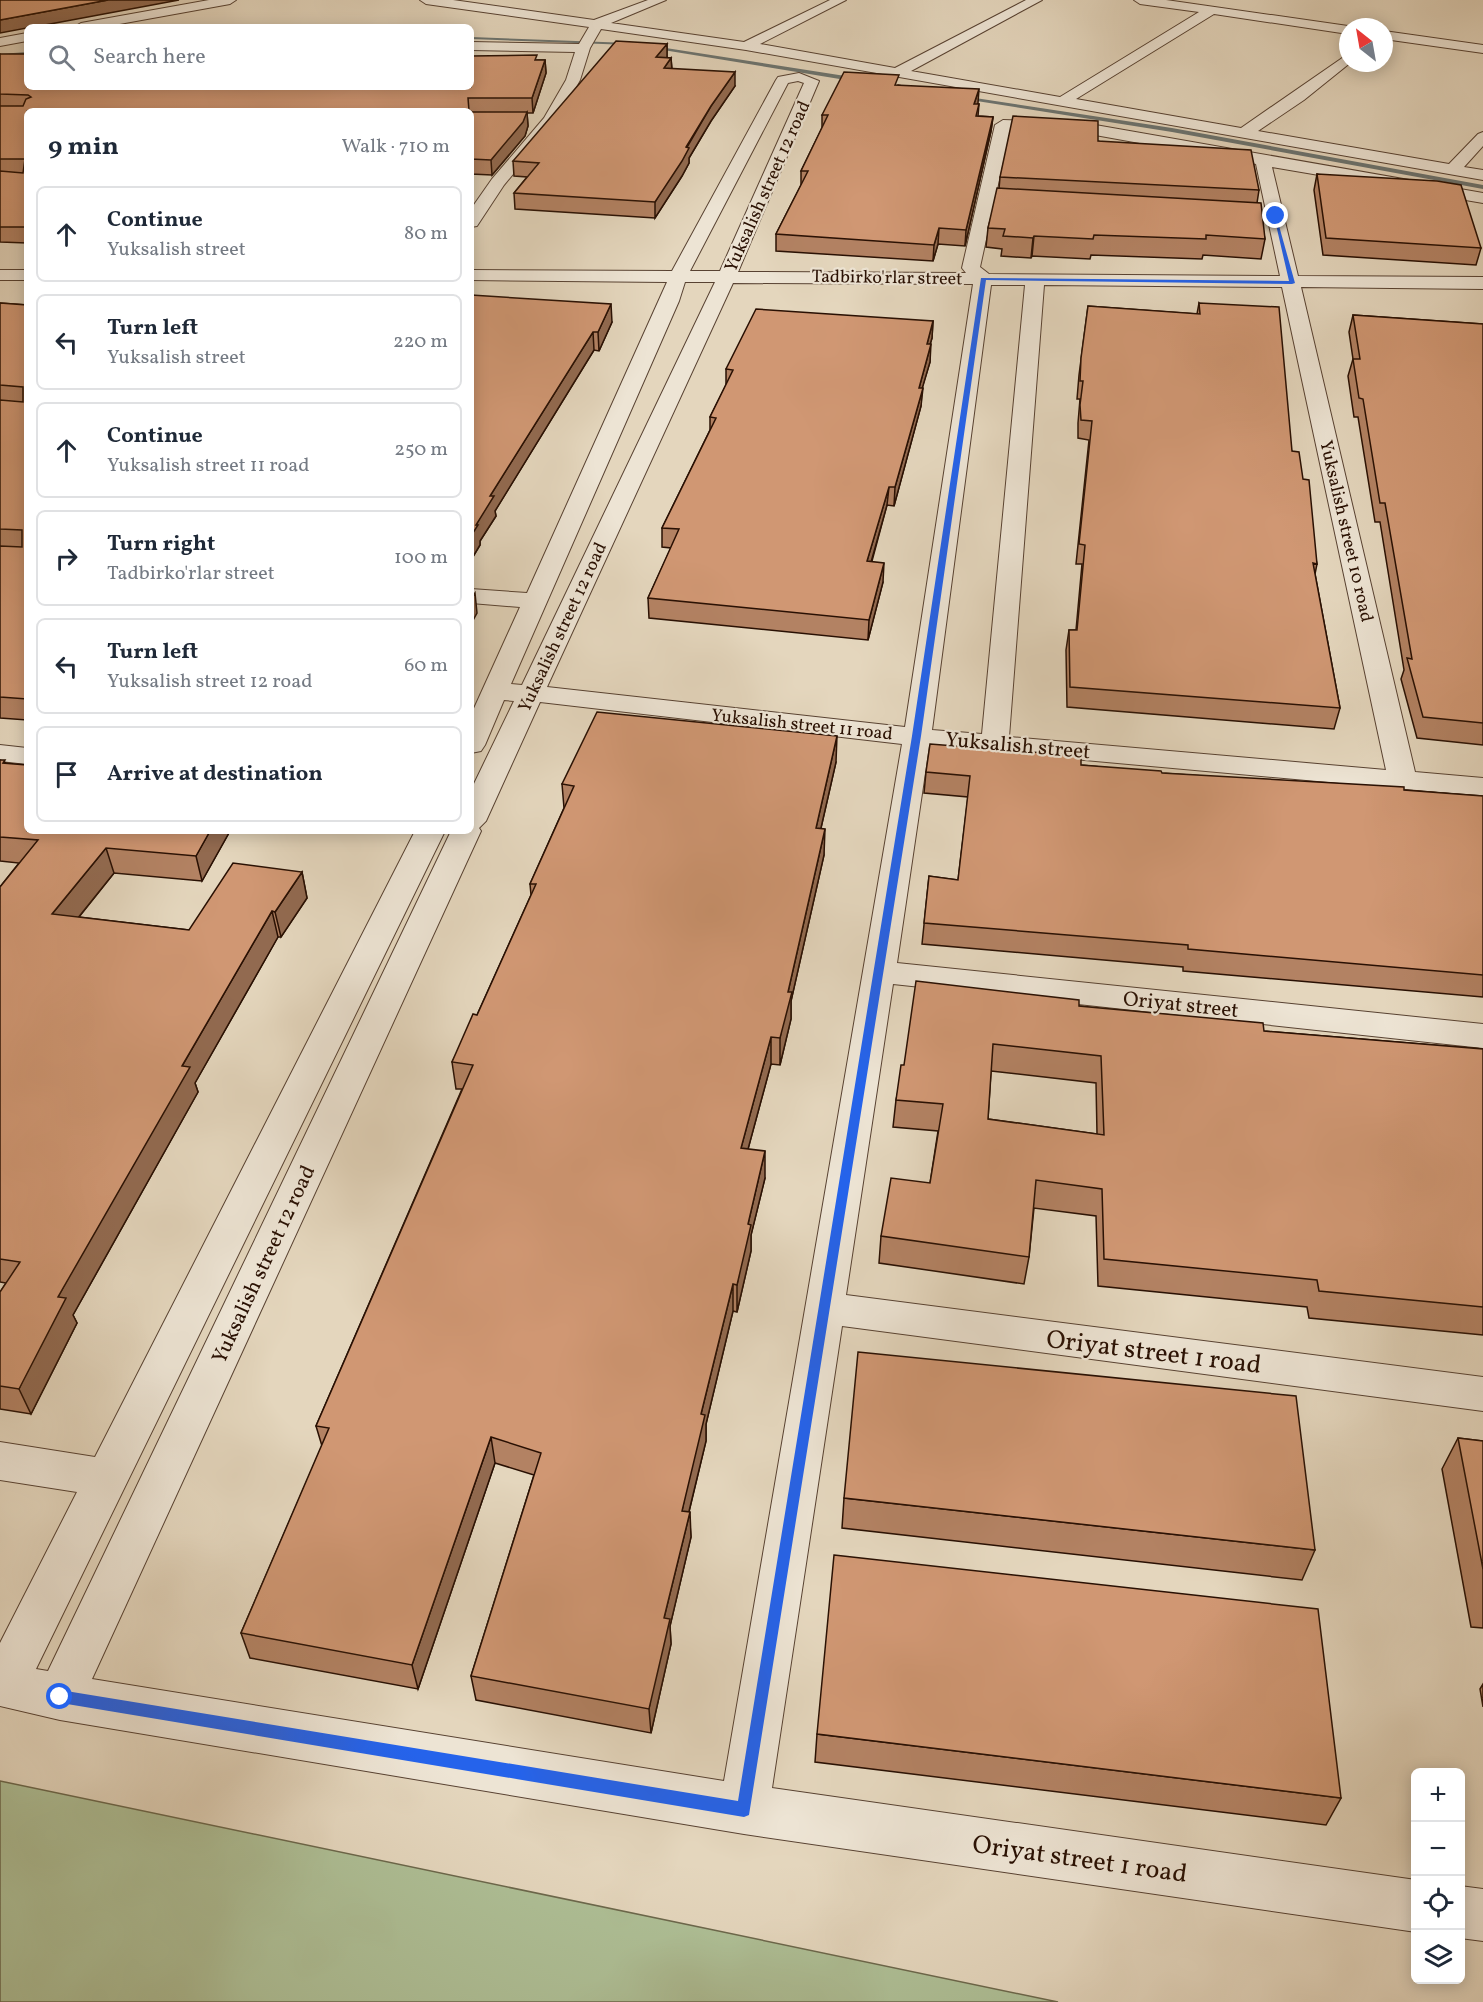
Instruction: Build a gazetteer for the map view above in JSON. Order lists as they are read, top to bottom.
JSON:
{
  "streets": {
    "street": [
      "Yuksalish street 12 road",
      "Tadbirko'rlar street",
      "Yuksalish street 10 road",
      "Yuksalish street 11 road",
      "Yuksalish street",
      "Oriyat street",
      "Oriyat street 1 road"
    ]
  },
  "crossings": [
    ["Yuksalish street 12 road", "Tadbirko'rlar street"],
    ["Yuksalish street 12 road", "Yuksalish street 11 road"],
    ["Tadbirko'rlar street", "Yuksalish street 10 road"],
    ["Tadbirko'rlar street", "Yuksalish street 11 road"],
    ["Yuksalish street 10 road", "Yuksalish street"],
    ["Yuksalish street 11 road", "Yuksalish street"],
    ["Yuksalish street", "Oriyat street"],
    ["Yuksalish street", "Oriyat street 1 road"]
  ],
  "north": "top left",
  "page": {
    "search": "Search here",
    "heading": ["9 min", "Walk · 710 m"],
    "list": [
      ["Continue", "Yuksalish street", "80 m"],
      ["Turn left", "Yuksalish street", "220 m"],
      ["Continue", "Yuksalish street 11 road", "250 m"],
      ["Turn right", "Tadbirko'rlar street", "100 m"],
      ["Turn left", "Yuksalish street 12 road", "60 m"],
      "Arrive at destination"
    ],
    "map_buttons": ["+", "−"]
  }
}
